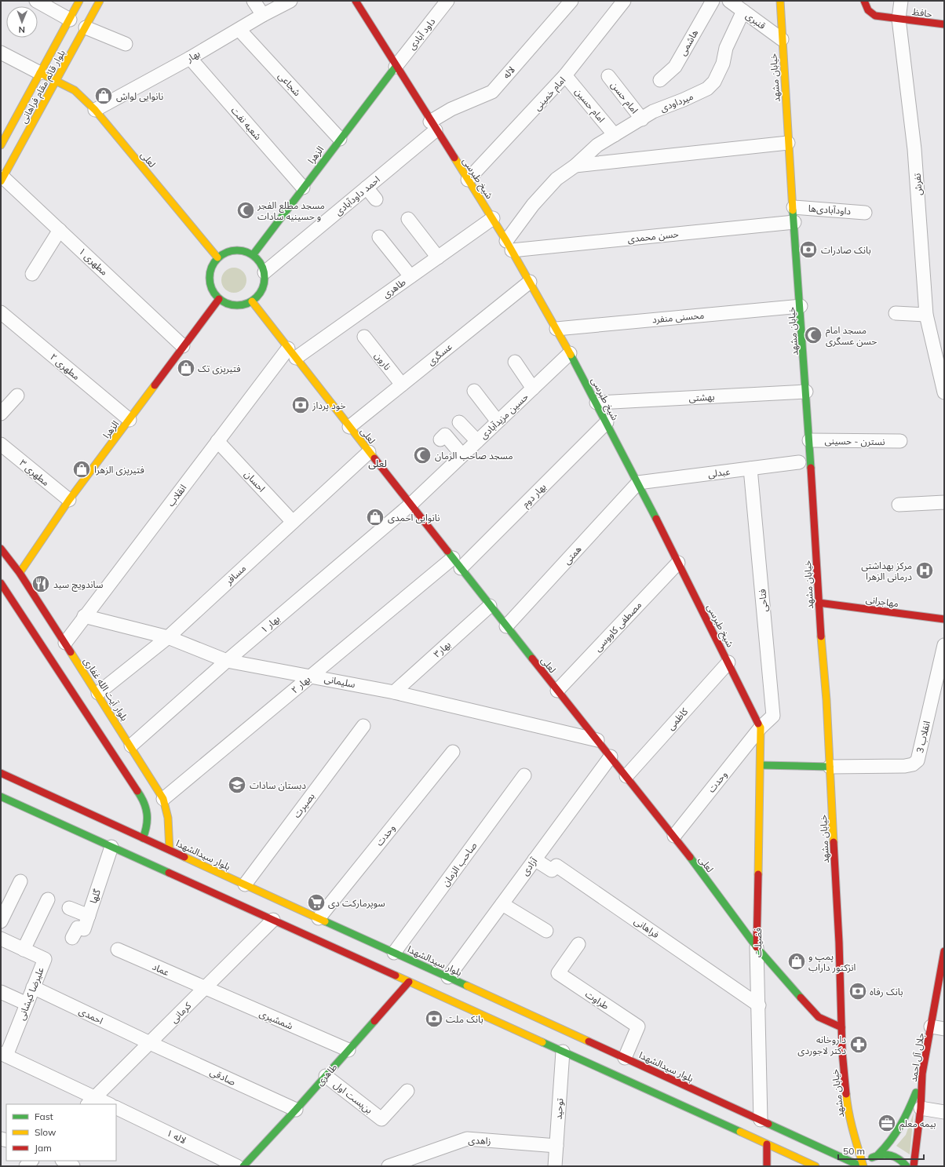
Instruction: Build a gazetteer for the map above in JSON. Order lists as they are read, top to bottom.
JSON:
{
  "streets": {
    "street": [
      "حافظ",
      "قنبری",
      "داود آبادی",
      "هاشمی",
      "بهار",
      "لاله",
      "خیابان مشهد",
      "شجاعی",
      "بلوار قائم مقام فراهانی",
      "امام خمینی",
      "امام حسن",
      "میرداودی",
      "امام حسین",
      "شعبه نفت",
      "الزهرا",
      "لعلی",
      "شیخ طبرسی",
      "تفرش",
      "احمد داودآبادی",
      "داودآبادی‌ها",
      "حسن محمدی",
      "مطهری ۱",
      "طاهری",
      "محسنی منفرد",
      "عسگری",
      "نارون",
      "مطهری ۲",
      "بهشتی",
      "حسین مزیدآبادی",
      "نسترن - حسینی",
      "مطهری ۳",
      "عبدلی",
      "احسان",
      "انقلاب",
      "بهار دوم",
      "همتی",
      "مسافر",
      "فتاحی",
      "مهاجرانی",
      "بهار ۱",
      "مصطفی کاووسی",
      "بهار۳",
      "سلیمانی",
      "بهار ۲",
      "بلوار آیت الله غفاری",
      "کاظمی",
      "انقلاب 3",
      "وحدت",
      "بصیرت",
      "بلوار سیدالشهدا",
      "صاحب الزمان",
      "آزادی",
      "گلها",
      "فراهانی",
      "فضیلت",
      "عماد",
      "علیرضا کیشانی",
      "طراوت",
      "کرمانی",
      "احمدی",
      "شمشیری",
      "جلال آل احمد",
      "صادقی",
      "بن‌بست اول",
      "توحید",
      "لاله ۱",
      "زاهدی"
    ]
  },
  "crossings": [
    ["حافظ", "تفرش"],
    ["قنبری", "خیابان مشهد"],
    ["قنبری", "میرداودی"],
    ["داود آبادی", "الزهرا"],
    ["داود آبادی", "شیخ طبرسی"],
    ["بهار", "شجاعی"],
    ["بهار", "شعبه نفت"],
    ["بهار", "لعلی"],
    ["لاله", "شیخ طبرسی"],
    ["لاله", "احمد داودآبادی"],
    ["خیابان مشهد", "میرداودی"],
    ["خیابان مشهد", "لعلی"],
    ["خیابان مشهد", "داودآبادی‌ها"],
    ["خیابان مشهد", "حسن محمدی"],
    ["خیابان مشهد", "محسنی منفرد"],
    ["خیابان مشهد", "بهشتی"],
    ["خیابان مشهد", "نسترن - حسینی"],
    ["خیابان مشهد", "مهاجرانی"],
    ["خیابان مشهد", "انقلاب 3"],
    ["خیابان مشهد", "بلوار سیدالشهدا"],
    ["شجاعی", "الزهرا"],
    ["بلوار قائم مقام فراهانی", "لعلی"],
    ["بلوار قائم مقام فراهانی", "مطهری ۱"],
    ["امام خمینی", "امام حسین"],
    ["امام خمینی", "شیخ طبرسی"],
    ["امام حسن", "میرداودی"],
    ["میرداودی", "امام حسین"],
    ["میرداودی", "شیخ طبرسی"],
    ["میرداودی", "حسن محمدی"],
    ["شعبه نفت", "الزهرا"],
    ["الزهرا", "لعلی"],
    ["الزهرا", "شیخ طبرسی"],
    ["الزهرا", "احمد داودآبادی"],
    ["الزهرا", "مطهری ۱"],
    ["الزهرا", "مطهری ۲"],
    ["الزهرا", "مطهری ۳"],
    ["الزهرا", "بلوار آیت الله غفاری"],
    ["لعلی", "احمد داودآبادی"],
    ["لعلی", "طاهری"],
    ["لعلی", "عسگری"],
    ["لعلی", "حسین مزیدآبادی"],
    ["لعلی", "انقلاب"],
    ["لعلی", "بهار دوم"],
    ["لعلی", "همتی"],
    ["لعلی", "مسافر"],
    ["لعلی", "بهار ۱"],
    ["لعلی", "مصطفی کاووسی"],
    ["لعلی", "بهار۳"],
    ["لعلی", "سلیمانی"],
    ["لعلی", "بهار ۲"],
    ["لعلی", "کاظمی"],
    ["لعلی", "وحدت"],
    ["لعلی", "آزادی"],
    ["لعلی", "فضیلت"],
    ["شیخ طبرسی", "احمد داودآبادی"],
    ["شیخ طبرسی", "حسن محمدی"],
    ["شیخ طبرسی", "طاهری"],
    ["شیخ طبرسی", "محسنی منفرد"],
    ["شیخ طبرسی", "عسگری"],
    ["شیخ طبرسی", "بهشتی"],
    ["شیخ طبرسی", "حسین مزیدآبادی"],
    ["شیخ طبرسی", "عبدلی"],
    ["شیخ طبرسی", "بهار دوم"],
    ["شیخ طبرسی", "همتی"],
    ["شیخ طبرسی", "فتاحی"],
    ["شیخ طبرسی", "مصطفی کاووسی"],
    ["شیخ طبرسی", "کاظمی"],
    ["شیخ طبرسی", "وحدت"],
    ["شیخ طبرسی", "فضیلت"],
    ["طاهری", "انقلاب"],
    ["طاهری", "بلوار سیدالشهدا"],
    ["طاهری", "شمشیری"],
    ["طاهری", "صادقی"],
    ["طاهری", "بن‌بست اول"],
    ["عسگری", "نارون"],
    ["حسین مزیدآبادی", "بهار ۱"],
    ["عبدلی", "همتی"],
    ["عبدلی", "فتاحی"],
    ["احسان", "انقلاب"],
    ["احسان", "مسافر"],
    ["انقلاب", "سلیمانی"],
    ["انقلاب", "بلوار آیت الله غفاری"],
    ["مسافر", "سلیمانی"],
    ["مسافر", "بلوار آیت الله غفاری"],
    ["فتاحی", "وحدت"],
    ["بهار ۱", "سلیمانی"],
    ["بهار ۱", "بلوار آیت الله غفاری"],
    ["بهار۳", "سلیمانی"],
    ["سلیمانی", "بهار ۲"],
    ["بهار ۲", "بلوار آیت الله غفاری"],
    ["بلوار آیت الله غفاری", "بلوار سیدالشهدا"],
    ["وحدت", "بلوار سیدالشهدا"],
    ["بصیرت", "بلوار سیدالشهدا"],
    ["بلوار سیدالشهدا", "صاحب الزمان"],
    ["بلوار سیدالشهدا", "آزادی"],
    ["بلوار سیدالشهدا", "گلها"],
    ["بلوار سیدالشهدا", "فضیلت"],
    ["بلوار سیدالشهدا", "طراوت"],
    ["بلوار سیدالشهدا", "کرمانی"],
    ["بلوار سیدالشهدا", "توحید"],
    ["آزادی", "فراهانی"],
    ["فراهانی", "فضیلت"],
    ["عماد", "کرمانی"],
    ["عماد", "شمشیری"],
    ["علیرضا کیشانی", "احمدی"],
    ["کرمانی", "احمدی"],
    ["کرمانی", "شمشیری"],
    ["کرمانی", "صادقی"],
    ["احمدی", "صادقی"],
    ["توحید", "زاهدی"]
  ],
  "districts": ["لعلی"],
  "places": {
    "shop": [
      "نانوایی لواش",
      "فتیرپزی تک",
      "فتیرپزی الزهرا",
      "نانوایی احمدی",
      "پمپ و انژکتور داراب"
    ],
    "mosque": ["مسجد مطلع الفجر و حسینیه سادات", "مسجد امام حسن عسگری", "مسجد صاحب الزمان"],
    "bank": [
      "بانک صادرات",
      "خود پرداز",
      "بانک رفاه",
      "بانک ملت"
    ],
    "hospital": ["مرکز بهداشتی درمانی الزهرا"],
    "restaurant": ["ساندویچ سید"],
    "school or university": ["دبستان سادات"],
    "supermarket": ["سوپرمارکت دی"],
    "pharmacy": ["داروخانه دکتر لاجوردی"],
    "office": ["بیمه معلم"]
  },
  "legend": ["Fast", "Slow", "Jam"],
  "scale_bar": "50 m",
  "north": "bottom"
}
